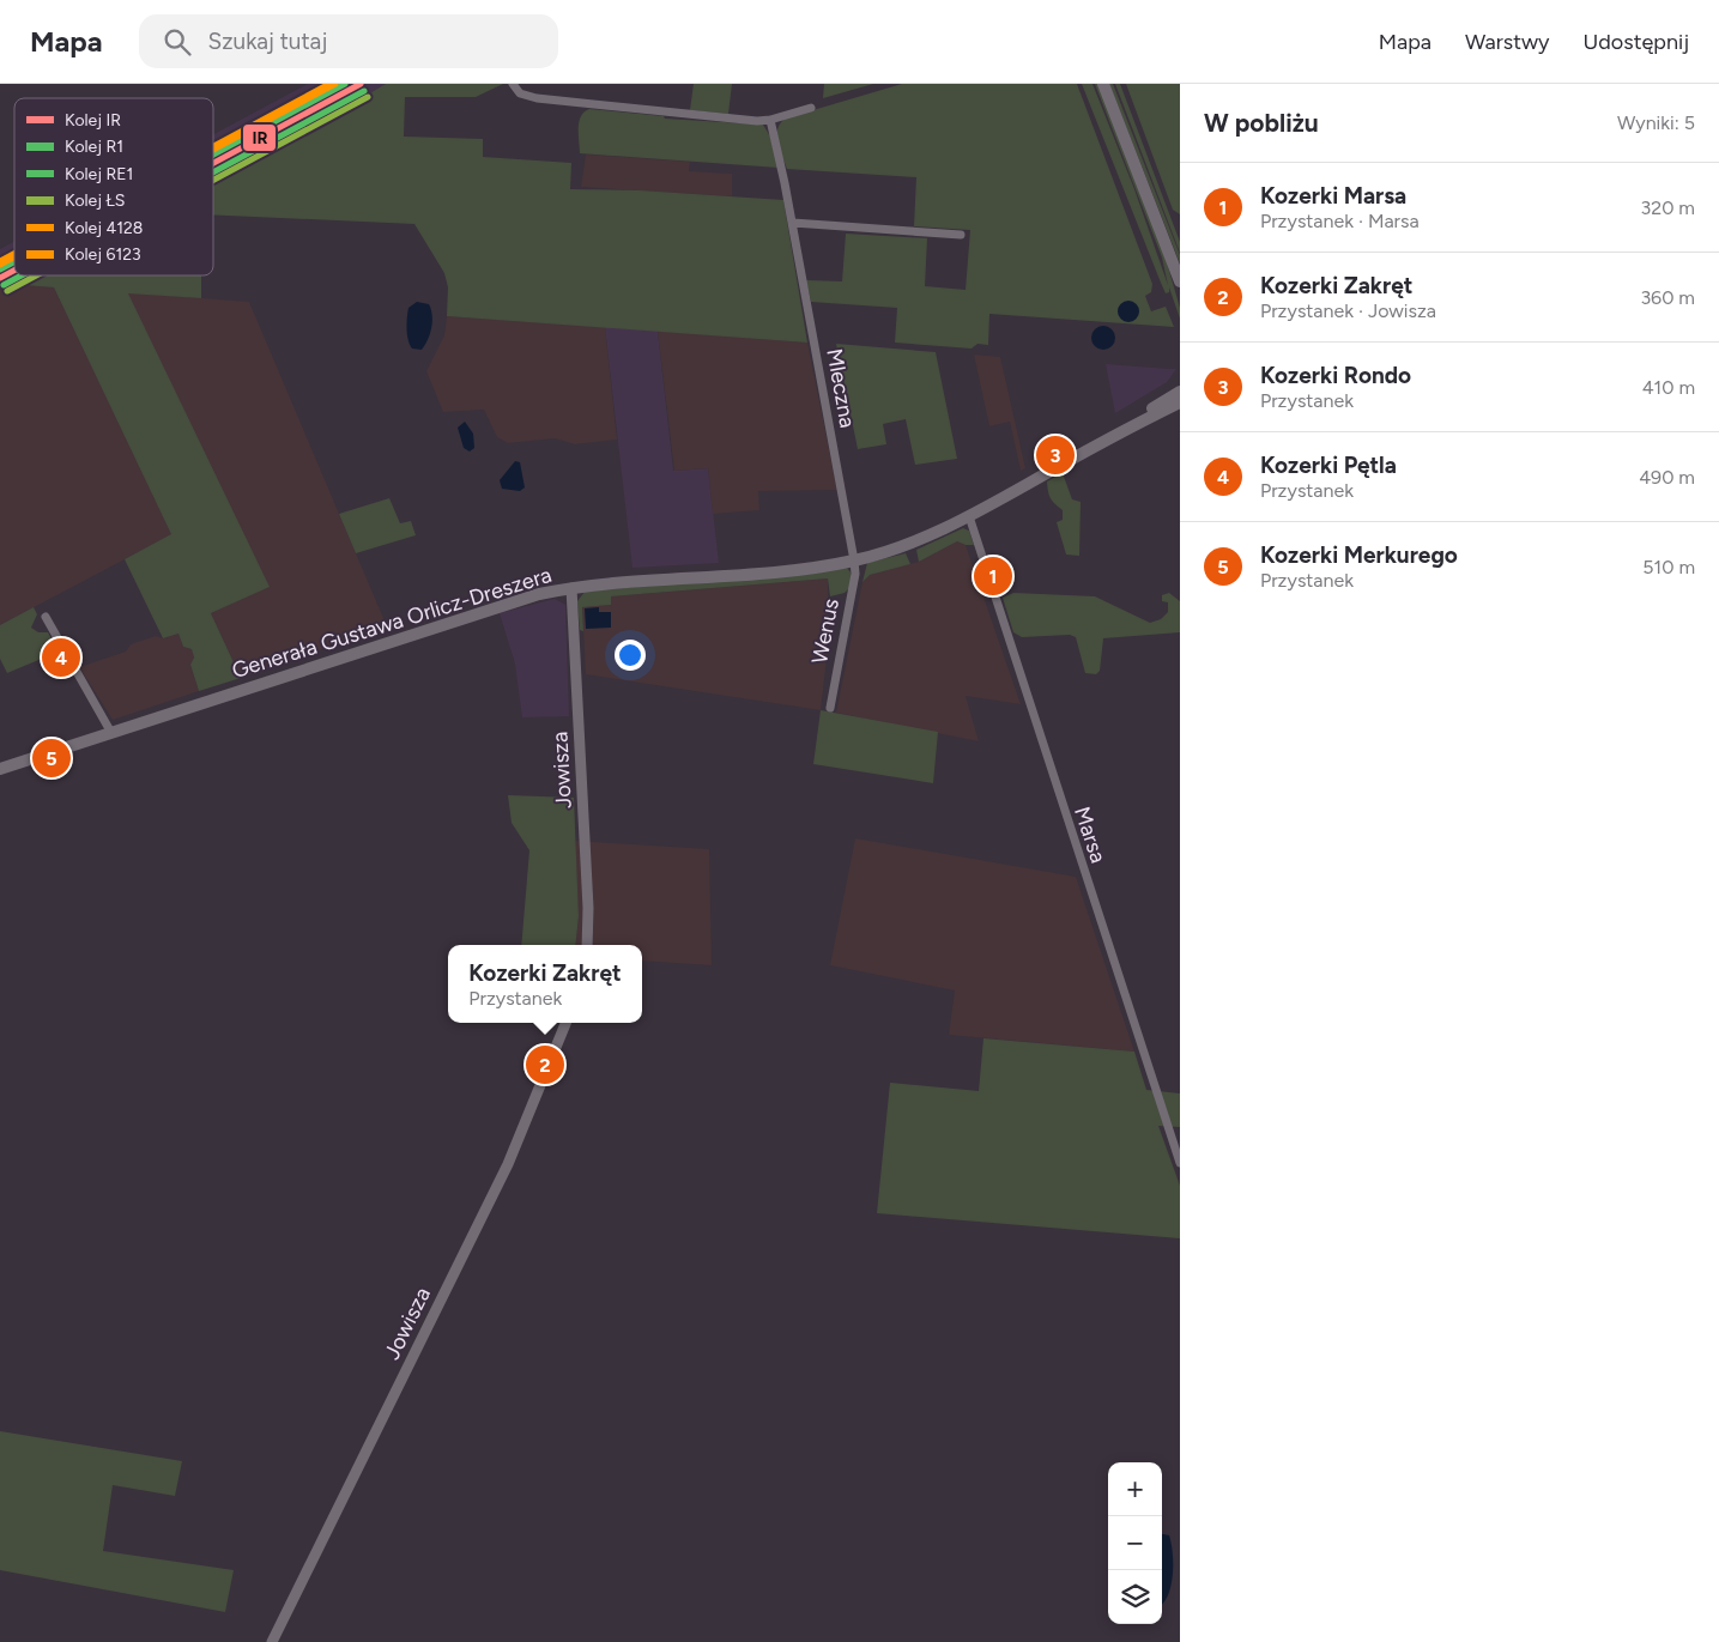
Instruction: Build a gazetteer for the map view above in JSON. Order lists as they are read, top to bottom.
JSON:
{
  "streets": {
    "main road": ["Generała Gustawa Orlicz-Dreszera"],
    "street": [
      "Mleczna",
      "Wenus",
      "Jowisza",
      "Marsa"
    ]
  },
  "crossings": [
    ["Mleczna", "Generała Gustawa Orlicz-Dreszera"],
    ["Mleczna", "Wenus"],
    ["Generała Gustawa Orlicz-Dreszera", "Wenus"],
    ["Generała Gustawa Orlicz-Dreszera", "Jowisza"],
    ["Generała Gustawa Orlicz-Dreszera", "Marsa"]
  ],
  "lines": [
    "rail line IR",
    "rail line RE1",
    "rail line 4128",
    "rail line 6123",
    "rail line R1",
    "rail line ŁS"
  ],
  "legend": [
    "Kolej IR",
    "Kolej R1",
    "Kolej RE1",
    "Kolej ŁS",
    "Kolej 4128",
    "Kolej 6123"
  ],
  "page": {
    "header": "Mapa",
    "search": "Szukaj tutaj",
    "nav": ["Mapa", "Warstwy", "Udostępnij"],
    "heading": ["W pobliżu", "Wyniki: 5"],
    "list": [
      {
        "mark": "1",
        "name": "Kozerki Marsa",
        "note": "Przystanek · Marsa",
        "value": "320 m"
      },
      {
        "mark": "2",
        "name": "Kozerki Zakręt",
        "note": "Przystanek · Jowisza",
        "value": "360 m"
      },
      {
        "mark": "3",
        "name": "Kozerki Rondo",
        "note": "Przystanek",
        "value": "410 m"
      },
      {
        "mark": "4",
        "name": "Kozerki Pętla",
        "note": "Przystanek",
        "value": "490 m"
      },
      {
        "mark": "5",
        "name": "Kozerki Merkurego",
        "note": "Przystanek",
        "value": "510 m"
      }
    ],
    "pins": [
      "3",
      "1",
      "4",
      "5",
      "2"
    ],
    "popup": ["Kozerki Zakręt", "Przystanek"],
    "map_buttons": ["+", "−"]
  }
}
